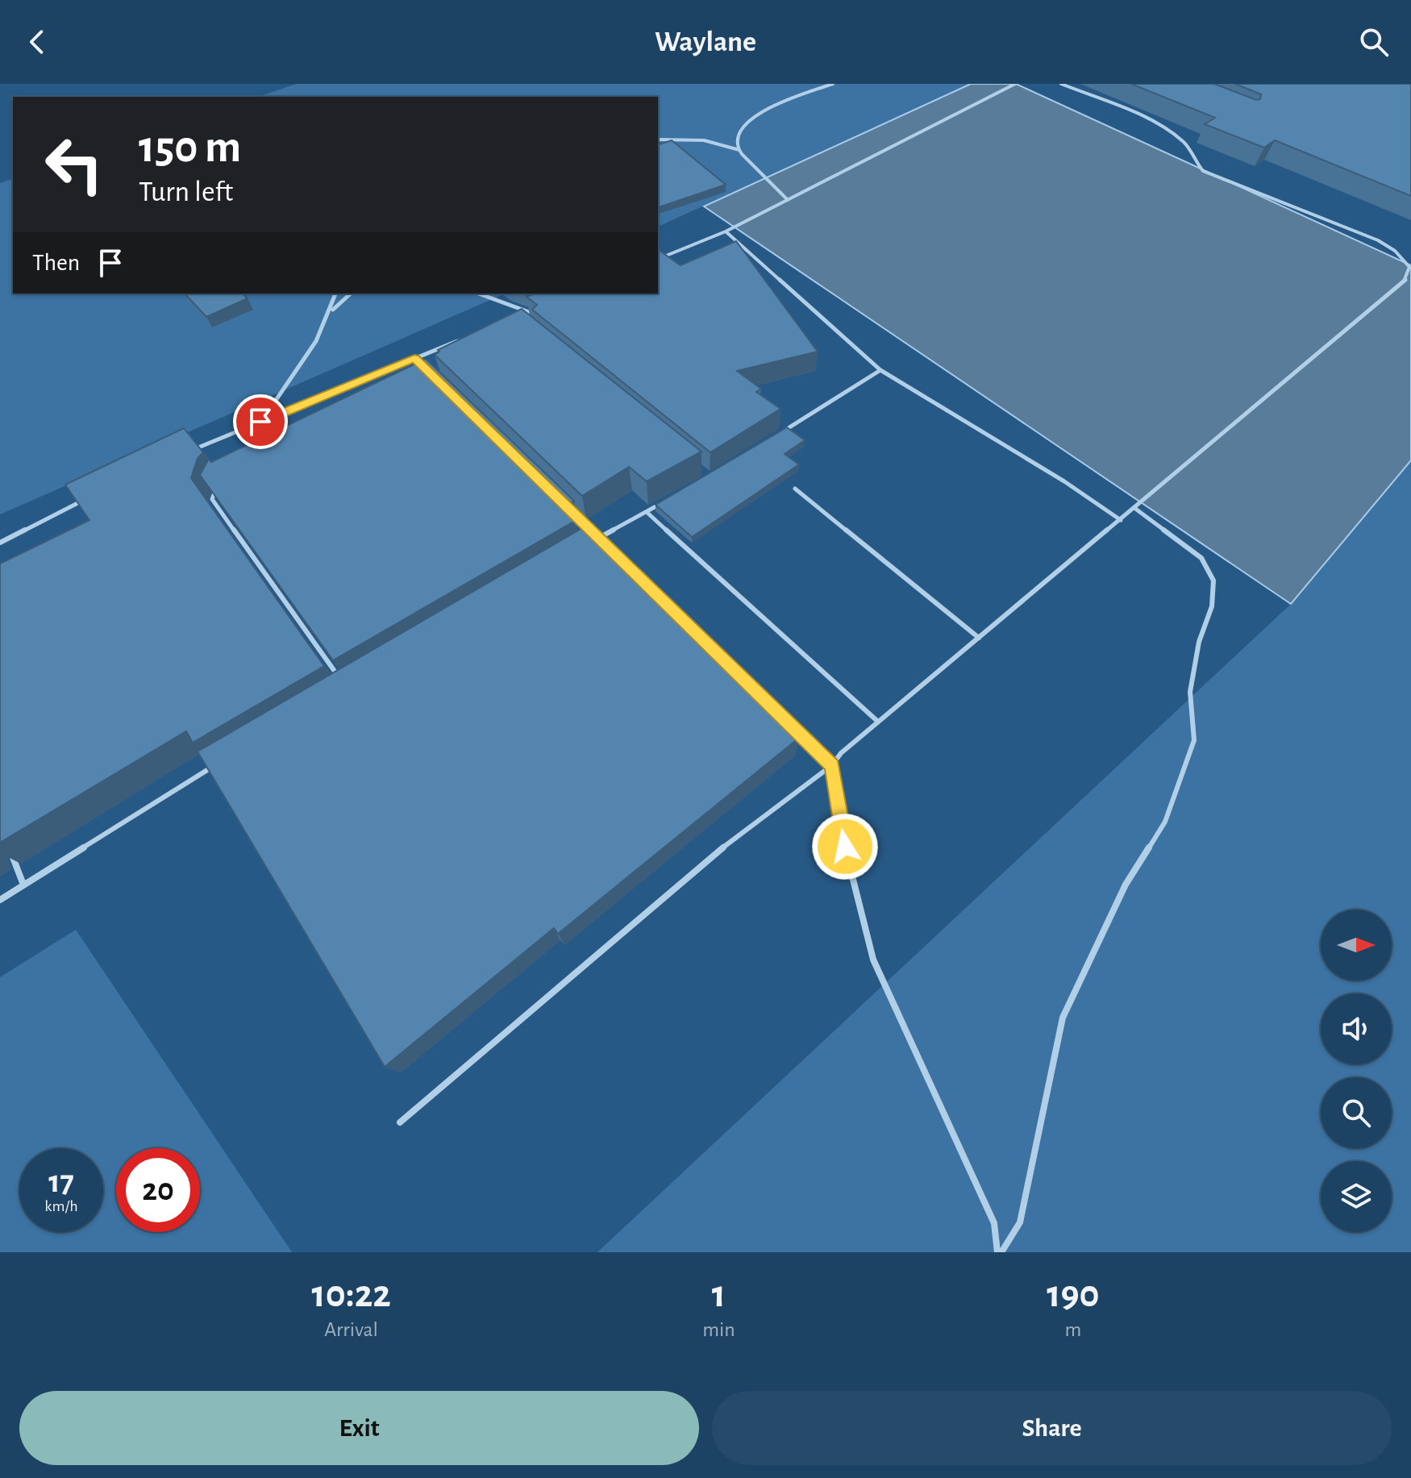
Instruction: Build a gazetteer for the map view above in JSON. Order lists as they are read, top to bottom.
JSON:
{
  "north": "right",
  "page": {
    "header": "Waylane",
    "turn": ["150 m", "Turn left"],
    "then": "Then",
    "speed": "17 km/h",
    "limit": "20",
    "eta": [
      "10:22",
      "Arrival",
      "1",
      "min",
      "190",
      "m"
    ],
    "buttons": ["Exit", "Share"]
  }
}
